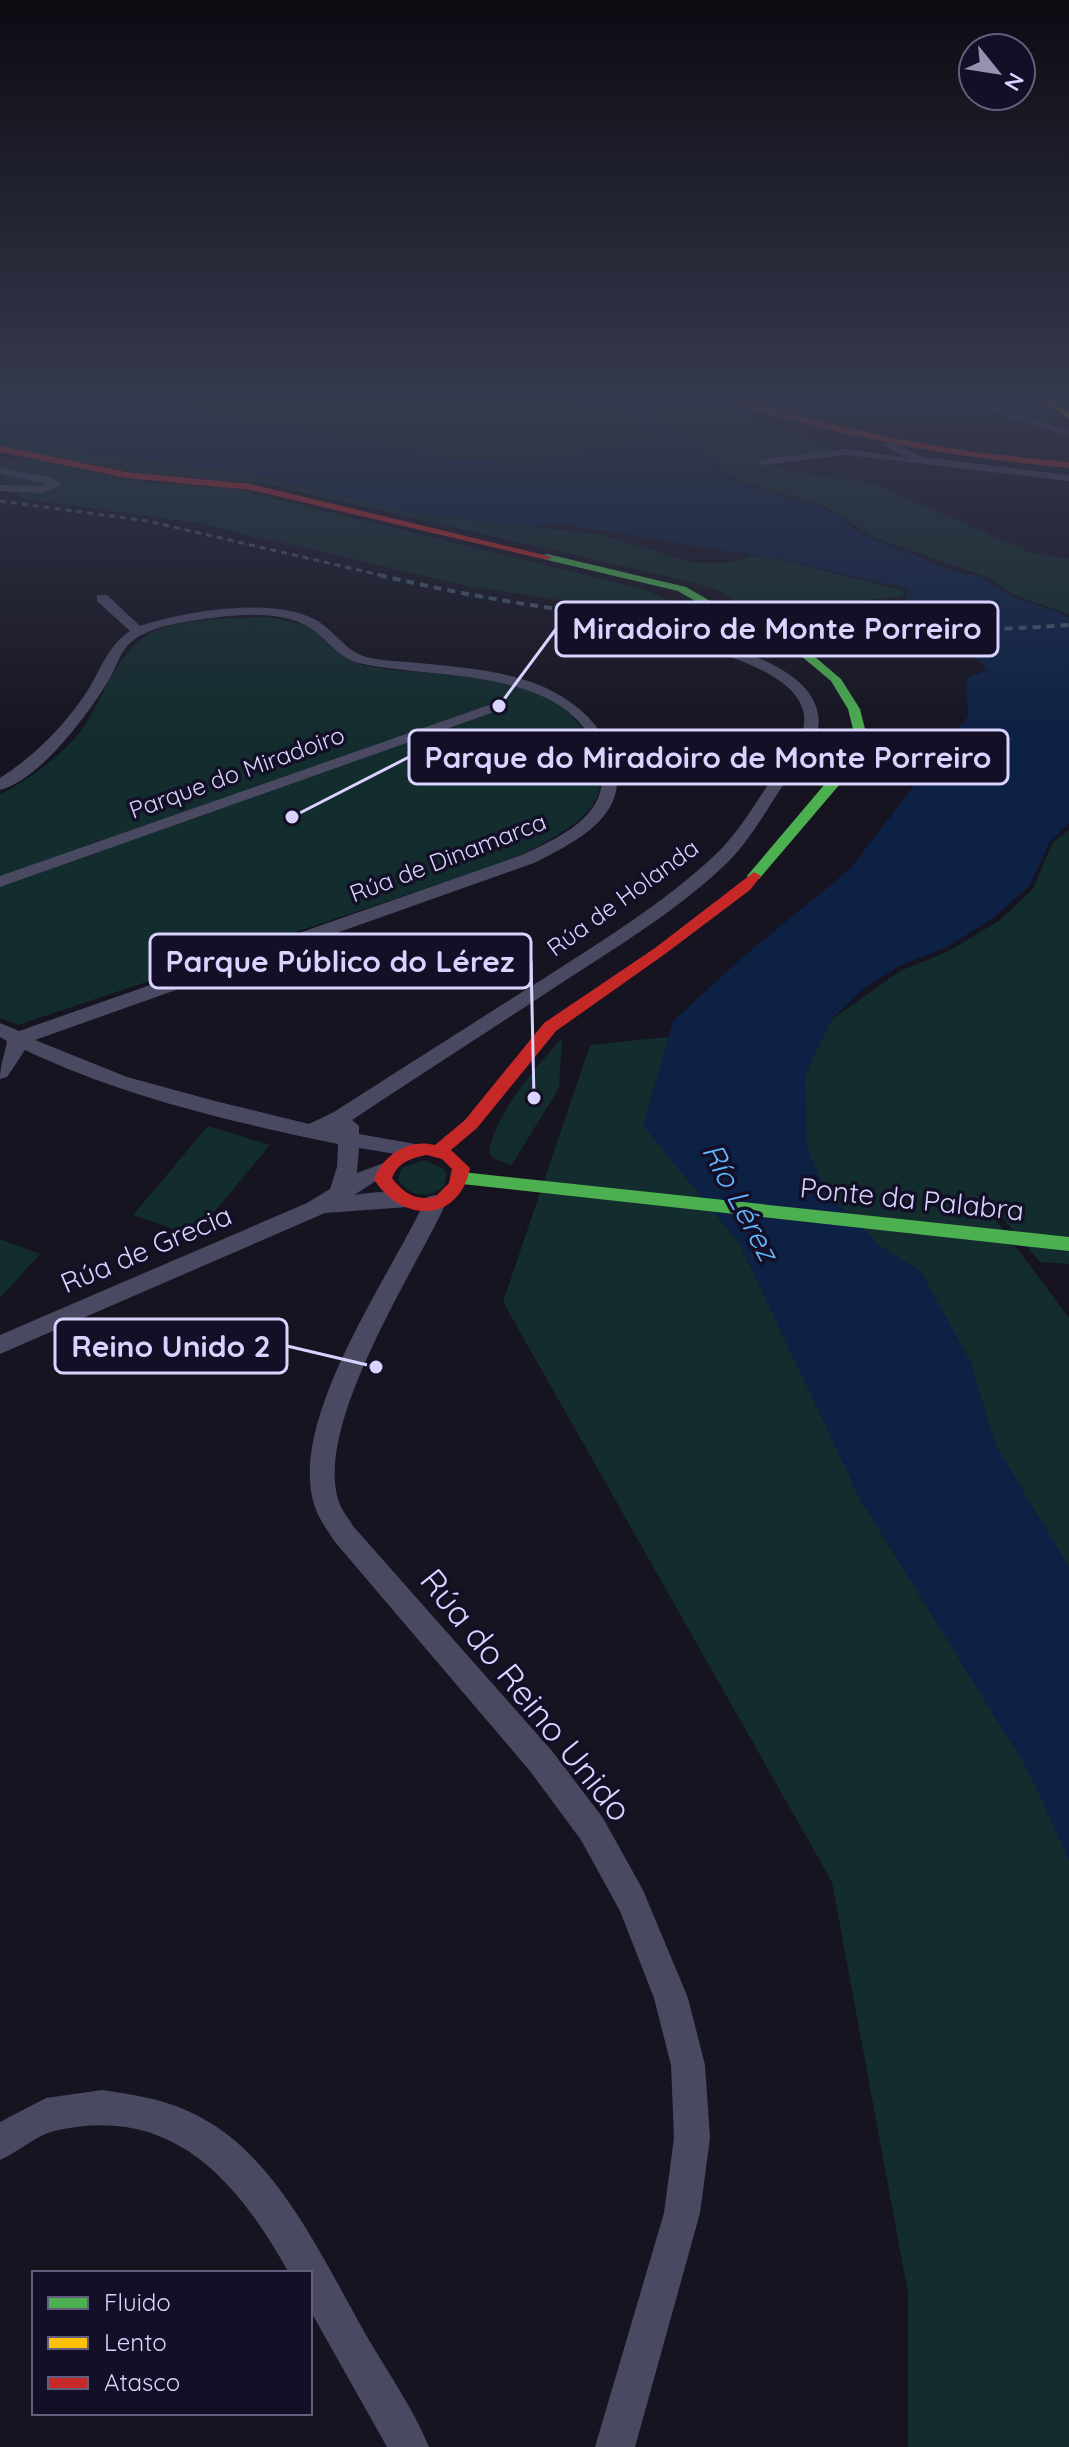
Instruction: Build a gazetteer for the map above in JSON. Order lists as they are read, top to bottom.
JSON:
{
  "streets": {
    "main road": ["Ponte da Palabra"],
    "street": [
      "Parque do Miradoiro",
      "Rúa de Dinamarca",
      "Rúa de Holanda",
      "Rúa de Grecia",
      "Rúa do Reino Unido"
    ]
  },
  "crossings": [
    ["Ponte da Palabra", "Rúa de Grecia"],
    ["Ponte da Palabra", "Rúa do Reino Unido"],
    ["Rúa de Grecia", "Rúa do Reino Unido"]
  ],
  "water": ["Río Lérez"],
  "places": [
    "Miradoiro de Monte Porreiro",
    "Parque do Miradoiro de Monte Porreiro",
    "Parque Público do Lérez",
    "Reino Unido 2"
  ],
  "legend": ["Fluido", "Lento", "Atasco"],
  "north": "bottom right"
}
